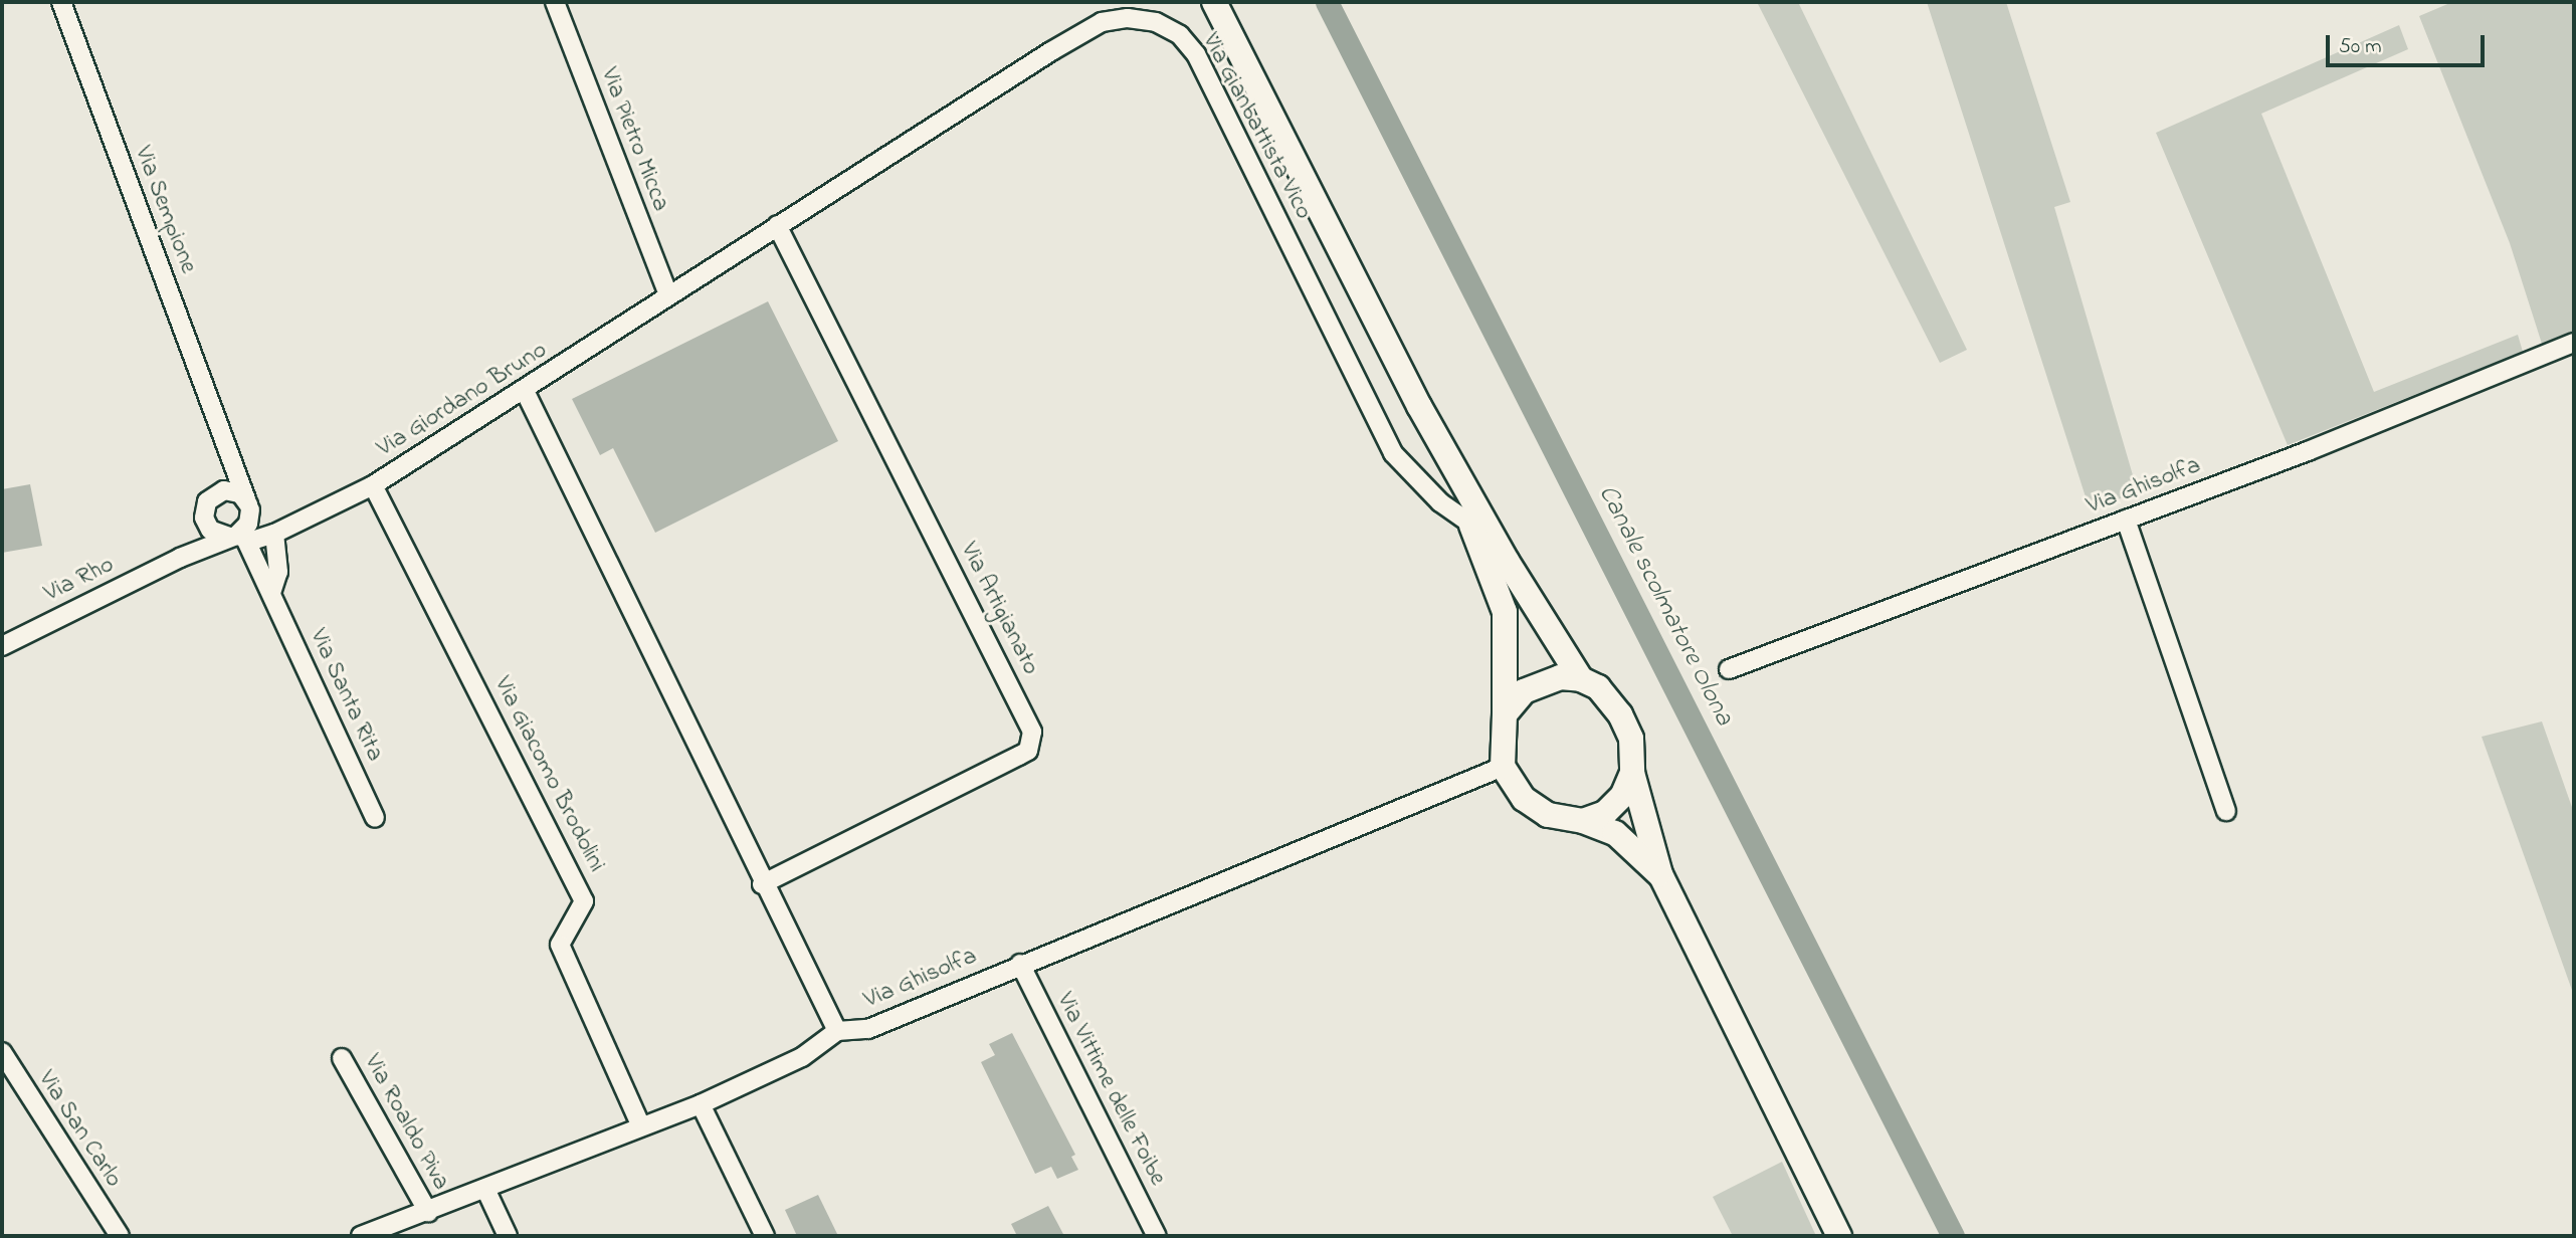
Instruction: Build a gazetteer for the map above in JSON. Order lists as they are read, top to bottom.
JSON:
{
  "streets": {
    "street": [
      "Via Gianbattista Vico",
      "Via Pietro Micca",
      "Via Sempione",
      "Via Giordano Bruno",
      "Via Ghisolfa",
      "Via Rho",
      "Via Artigianato",
      "Via Santa Rita",
      "Via Giacomo Brodolini",
      "Via Vittime delle Foibe",
      "Via Roaldo Piva",
      "Via San Carlo"
    ]
  },
  "crossings": [
    ["Via Gianbattista Vico", "Via Pietro Micca"],
    ["Via Gianbattista Vico", "Via Giordano Bruno"],
    ["Via Gianbattista Vico", "Via Artigianato"],
    ["Via Pietro Micca", "Via Giordano Bruno"],
    ["Via Sempione", "Via Giordano Bruno"],
    ["Via Sempione", "Via Rho"],
    ["Via Sempione", "Via Santa Rita"],
    ["Via Giordano Bruno", "Via Rho"],
    ["Via Giordano Bruno", "Via Santa Rita"],
    ["Via Giordano Bruno", "Via Giacomo Brodolini"],
    ["Via Ghisolfa", "Via Vittime delle Foibe"],
    ["Via Rho", "Via Santa Rita"]
  ],
  "water": ["Canale scolmatore Olona"],
  "scale_bar": "50 m"
}
